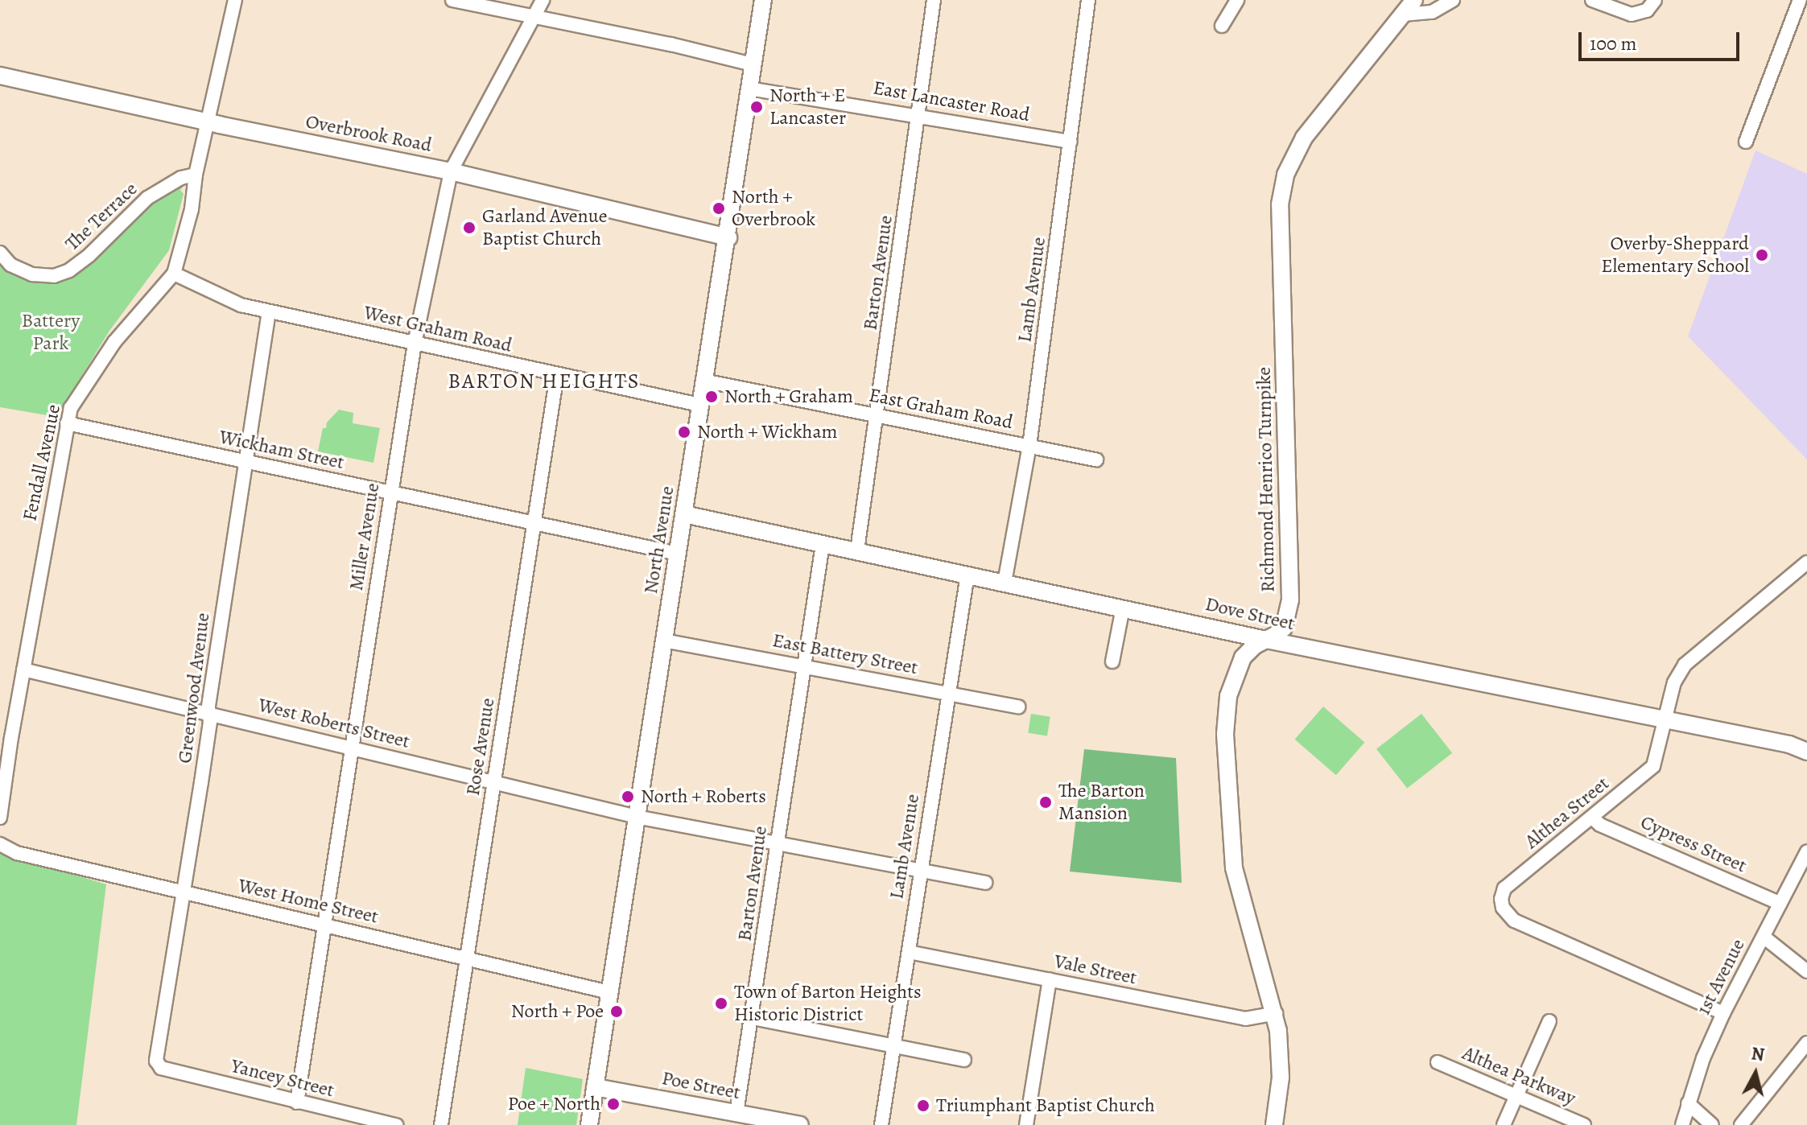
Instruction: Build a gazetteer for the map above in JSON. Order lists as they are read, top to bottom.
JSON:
{
  "streets": {
    "street": [
      "East Lancaster Road",
      "Overbrook Road",
      "The Terrace",
      "Barton Avenue",
      "Lamb Avenue",
      "West Graham Road",
      "East Graham Road",
      "Wickham Street",
      "Fendall Avenue",
      "Richmond Henrico Turnpike",
      "Miller Avenue",
      "North Avenue",
      "Dove Street",
      "East Battery Street",
      "Greenwood Avenue",
      "West Roberts Street",
      "Rose Avenue",
      "Althea Street",
      "Cypress Street",
      "West Home Street",
      "Vale Street",
      "1st Avenue",
      "Althea Parkway",
      "Yancey Street",
      "Poe Street"
    ]
  },
  "crossings": [
    ["East Lancaster Road", "Barton Avenue"],
    ["East Lancaster Road", "Lamb Avenue"],
    ["East Lancaster Road", "North Avenue"],
    ["Overbrook Road", "Fendall Avenue"],
    ["Overbrook Road", "Miller Avenue"],
    ["Overbrook Road", "North Avenue"],
    ["The Terrace", "Fendall Avenue"],
    ["Barton Avenue", "East Graham Road"],
    ["Barton Avenue", "Dove Street"],
    ["Barton Avenue", "East Battery Street"],
    ["Barton Avenue", "West Roberts Street"],
    ["Barton Avenue", "Poe Street"],
    ["Lamb Avenue", "East Graham Road"],
    ["Lamb Avenue", "Dove Street"],
    ["Lamb Avenue", "East Battery Street"],
    ["Lamb Avenue", "West Roberts Street"],
    ["Lamb Avenue", "Vale Street"],
    ["West Graham Road", "Fendall Avenue"],
    ["West Graham Road", "Miller Avenue"],
    ["West Graham Road", "North Avenue"],
    ["West Graham Road", "Greenwood Avenue"],
    ["West Graham Road", "Rose Avenue"],
    ["East Graham Road", "North Avenue"],
    ["Wickham Street", "Fendall Avenue"],
    ["Wickham Street", "Miller Avenue"],
    ["Wickham Street", "North Avenue"],
    ["Wickham Street", "Greenwood Avenue"],
    ["Wickham Street", "Rose Avenue"],
    ["Fendall Avenue", "West Roberts Street"],
    ["Richmond Henrico Turnpike", "Dove Street"],
    ["Richmond Henrico Turnpike", "Vale Street"],
    ["Miller Avenue", "West Roberts Street"],
    ["Miller Avenue", "West Home Street"],
    ["Miller Avenue", "Yancey Street"],
    ["North Avenue", "Dove Street"],
    ["North Avenue", "East Battery Street"],
    ["North Avenue", "West Roberts Street"],
    ["North Avenue", "West Home Street"],
    ["North Avenue", "Poe Street"],
    ["Dove Street", "Althea Street"],
    ["Greenwood Avenue", "West Roberts Street"],
    ["Greenwood Avenue", "West Home Street"],
    ["Greenwood Avenue", "Yancey Street"],
    ["West Roberts Street", "Rose Avenue"],
    ["Rose Avenue", "West Home Street"],
    ["Althea Street", "Cypress Street"],
    ["Althea Street", "1st Avenue"],
    ["Cypress Street", "1st Avenue"]
  ],
  "districts": ["BARTON HEIGHTS"],
  "parks": ["Battery Park"],
  "places": [
    "North + E Lancaster",
    "North + Overbrook",
    "Garland Avenue Baptist Church",
    "Overby-Sheppard Elementary School",
    "North + Graham",
    "North + Wickham",
    "North + Roberts",
    "The Barton Mansion",
    "Town of Barton Heights Historic District",
    "North + Poe",
    "Poe + North",
    "Triumphant Baptist Church"
  ],
  "scale_bar": "100 m",
  "north": "top"
}
